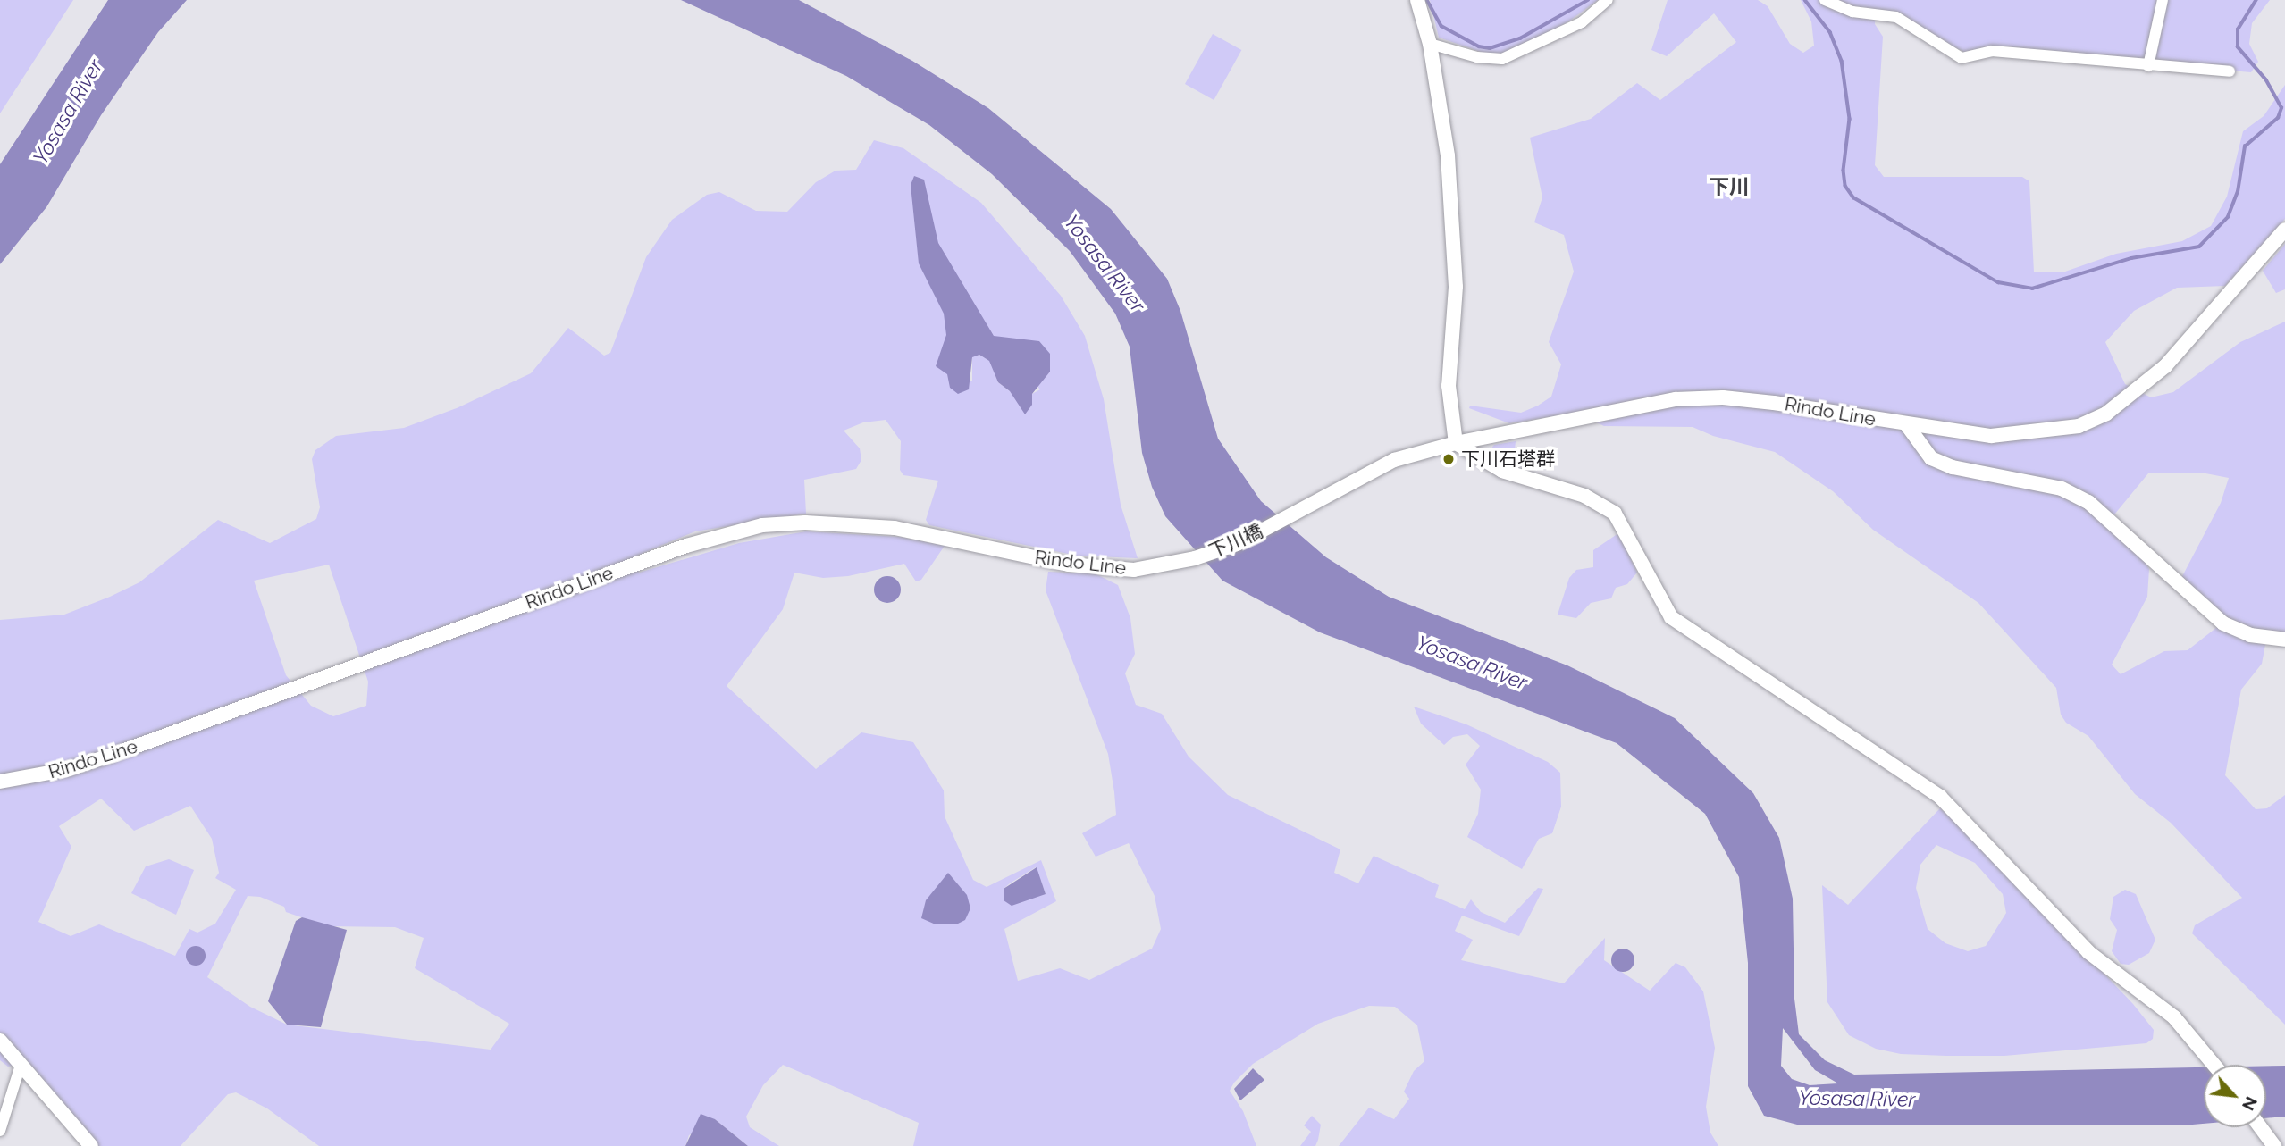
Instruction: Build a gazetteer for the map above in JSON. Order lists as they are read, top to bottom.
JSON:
{
  "streets": {
    "street": ["Rindo Line", "下川橋"]
  },
  "crossings": [
    ["Rindo Line", "下川橋"]
  ],
  "districts": ["下川"],
  "water": ["Yosasa River"],
  "places": ["下川石塔群"],
  "north": "bottom right"
}
